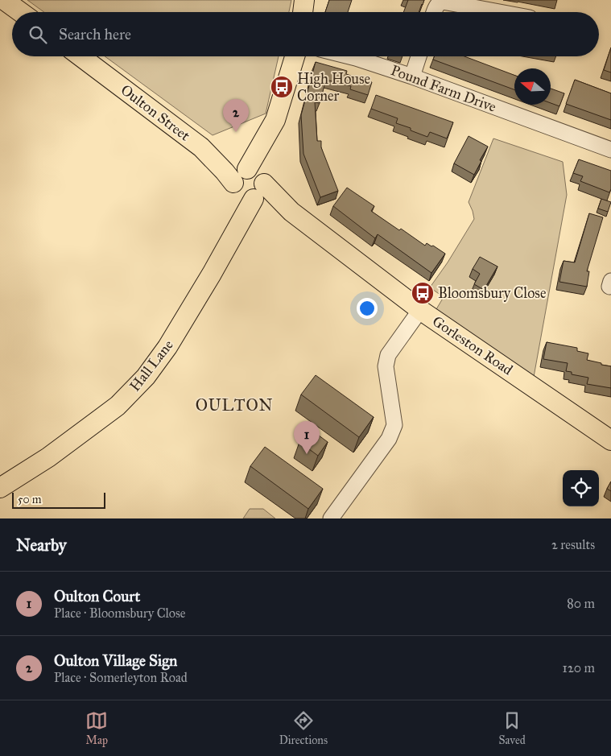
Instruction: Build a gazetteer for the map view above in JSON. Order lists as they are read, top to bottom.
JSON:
{
  "streets": {
    "main road": ["Oulton Street", "Gorleston Road", "Hall Lane"],
    "street": ["Pound Farm Drive"]
  },
  "crossings": [
    ["Oulton Street", "Gorleston Road"],
    ["Oulton Street", "Hall Lane"],
    ["Gorleston Road", "Hall Lane"]
  ],
  "districts": ["OULTON"],
  "places": {
    "bus stop": ["High House Corner", "Bloomsbury Close"]
  },
  "scale_bar": "50 m",
  "north": "left",
  "page": {
    "search": "Search here",
    "pins": ["2", "1"],
    "scale": "50 m",
    "heading": ["Nearby", "2 results"],
    "list": [
      {
        "mark": "1",
        "name": "Oulton Court",
        "note": "Place · Bloomsbury Close",
        "value": "80 m"
      },
      {
        "mark": "2",
        "name": "Oulton Village Sign",
        "note": "Place · Somerleyton Road",
        "value": "120 m"
      }
    ],
    "nav": ["Map", "Directions", "Saved"]
  }
}
